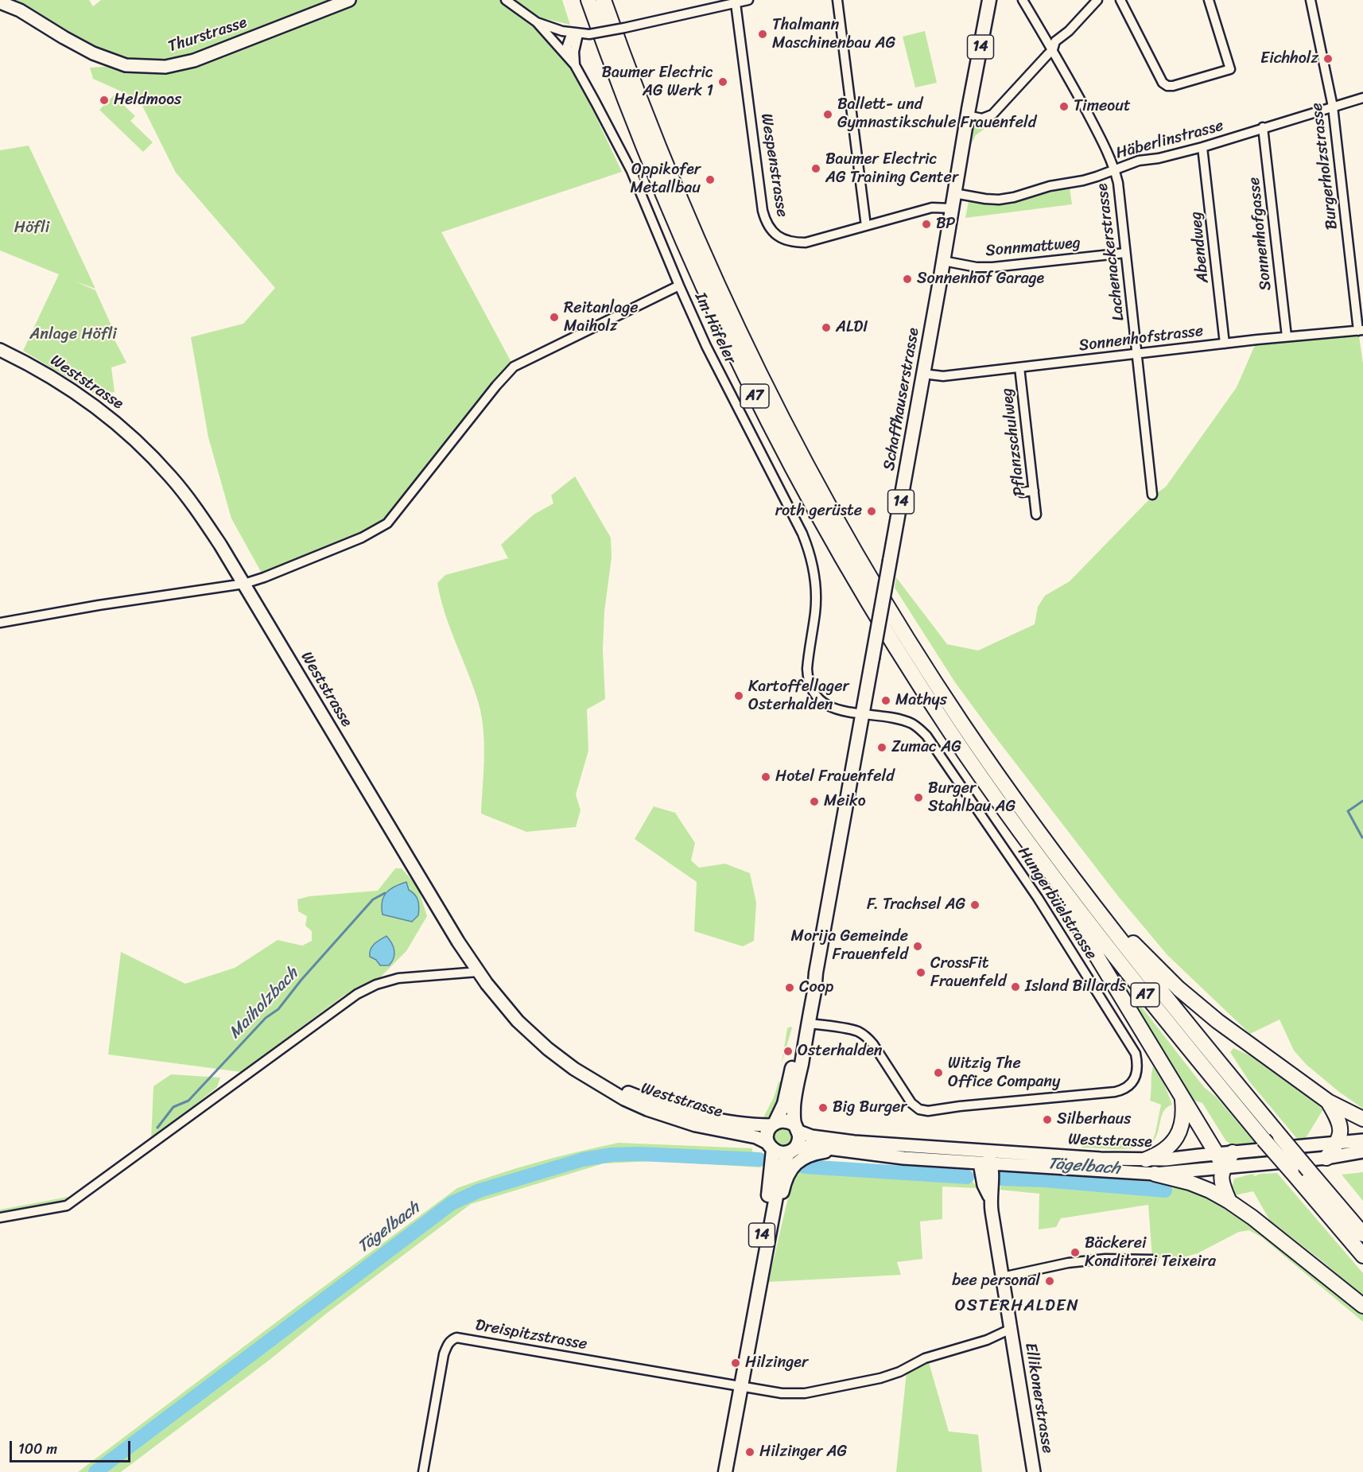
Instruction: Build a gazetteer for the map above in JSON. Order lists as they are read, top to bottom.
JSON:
{
  "streets": {
    "highway": ["A7"],
    "main road": [
      "Thurstrasse",
      "14",
      "Weststrasse",
      "Schaffhauserstrasse",
      "Ellikonerstrasse"
    ],
    "street": [
      "Häberlinstrasse",
      "Wespenstrasse",
      "Burgerholzstrasse",
      "Sonnenhofgasse",
      "Sonnmattweg",
      "Abendweg",
      "Lachenackerstrasse",
      "Im Häfeler",
      "Sonnenhofstrasse",
      "Pflanzschulweg",
      "Hungerbüelstrasse",
      "Dreispitzstrasse"
    ]
  },
  "crossings": [
    ["14", "Weststrasse"],
    ["14", "Schaffhauserstrasse"],
    ["14", "Dreispitzstrasse"],
    ["14", "Ellikonerstrasse"],
    ["Häberlinstrasse", "Burgerholzstrasse"],
    ["Häberlinstrasse", "Sonnenhofgasse"],
    ["Häberlinstrasse", "Abendweg"],
    ["Häberlinstrasse", "Lachenackerstrasse"],
    ["Häberlinstrasse", "Schaffhauserstrasse"],
    ["Wespenstrasse", "Schaffhauserstrasse"],
    ["Burgerholzstrasse", "Sonnenhofstrasse"],
    ["Sonnenhofgasse", "Sonnenhofstrasse"],
    ["Sonnmattweg", "Lachenackerstrasse"],
    ["Sonnmattweg", "Schaffhauserstrasse"],
    ["Abendweg", "Sonnenhofstrasse"],
    ["Lachenackerstrasse", "Sonnenhofstrasse"],
    ["Im Häfeler", "Schaffhauserstrasse"],
    ["Im Häfeler", "Hungerbüelstrasse"],
    ["Sonnenhofstrasse", "Schaffhauserstrasse"],
    ["Sonnenhofstrasse", "Pflanzschulweg"],
    ["Weststrasse", "A7"],
    ["Weststrasse", "Schaffhauserstrasse"],
    ["Weststrasse", "Ellikonerstrasse"],
    ["Schaffhauserstrasse", "Hungerbüelstrasse"],
    ["Dreispitzstrasse", "Ellikonerstrasse"]
  ],
  "districts": ["OSTERHALDEN"],
  "water": ["Maiholzbach", "Tägelbach"],
  "parks": ["Höfli", "Anlage Höfli"],
  "places": [
    "Thalmann Maschinenbau AG",
    "Eichholz",
    "Baumer Electric AG Werk 1",
    "Heldmoos",
    "Timeout",
    "Ballett- und Gymnastikschule Frauenfeld",
    "Baumer Electric AG Training Center",
    "Oppikofer Metallbau",
    "BP",
    "Sonnenhof Garage",
    "Reitanlage Maiholz",
    "ALDI",
    "roth gerüste",
    "Kartoffellager Osterhalden",
    "Mathys",
    "Zumac AG",
    "Hotel Frauenfeld",
    "Burger Stahlbau AG",
    "Meiko",
    "F. Trachsel AG",
    "Morija Gemeinde Frauenfeld",
    "CrossFit Frauenfeld",
    "Island Billards",
    "Coop",
    "Osterhalden",
    "Witzig The Office Company",
    "Big Burger",
    "Silberhaus",
    "Bäckerei Konditorei Teixeira",
    "bee personal",
    "Hilzinger",
    "Hilzinger AG"
  ],
  "scale_bar": "100 m"
}
